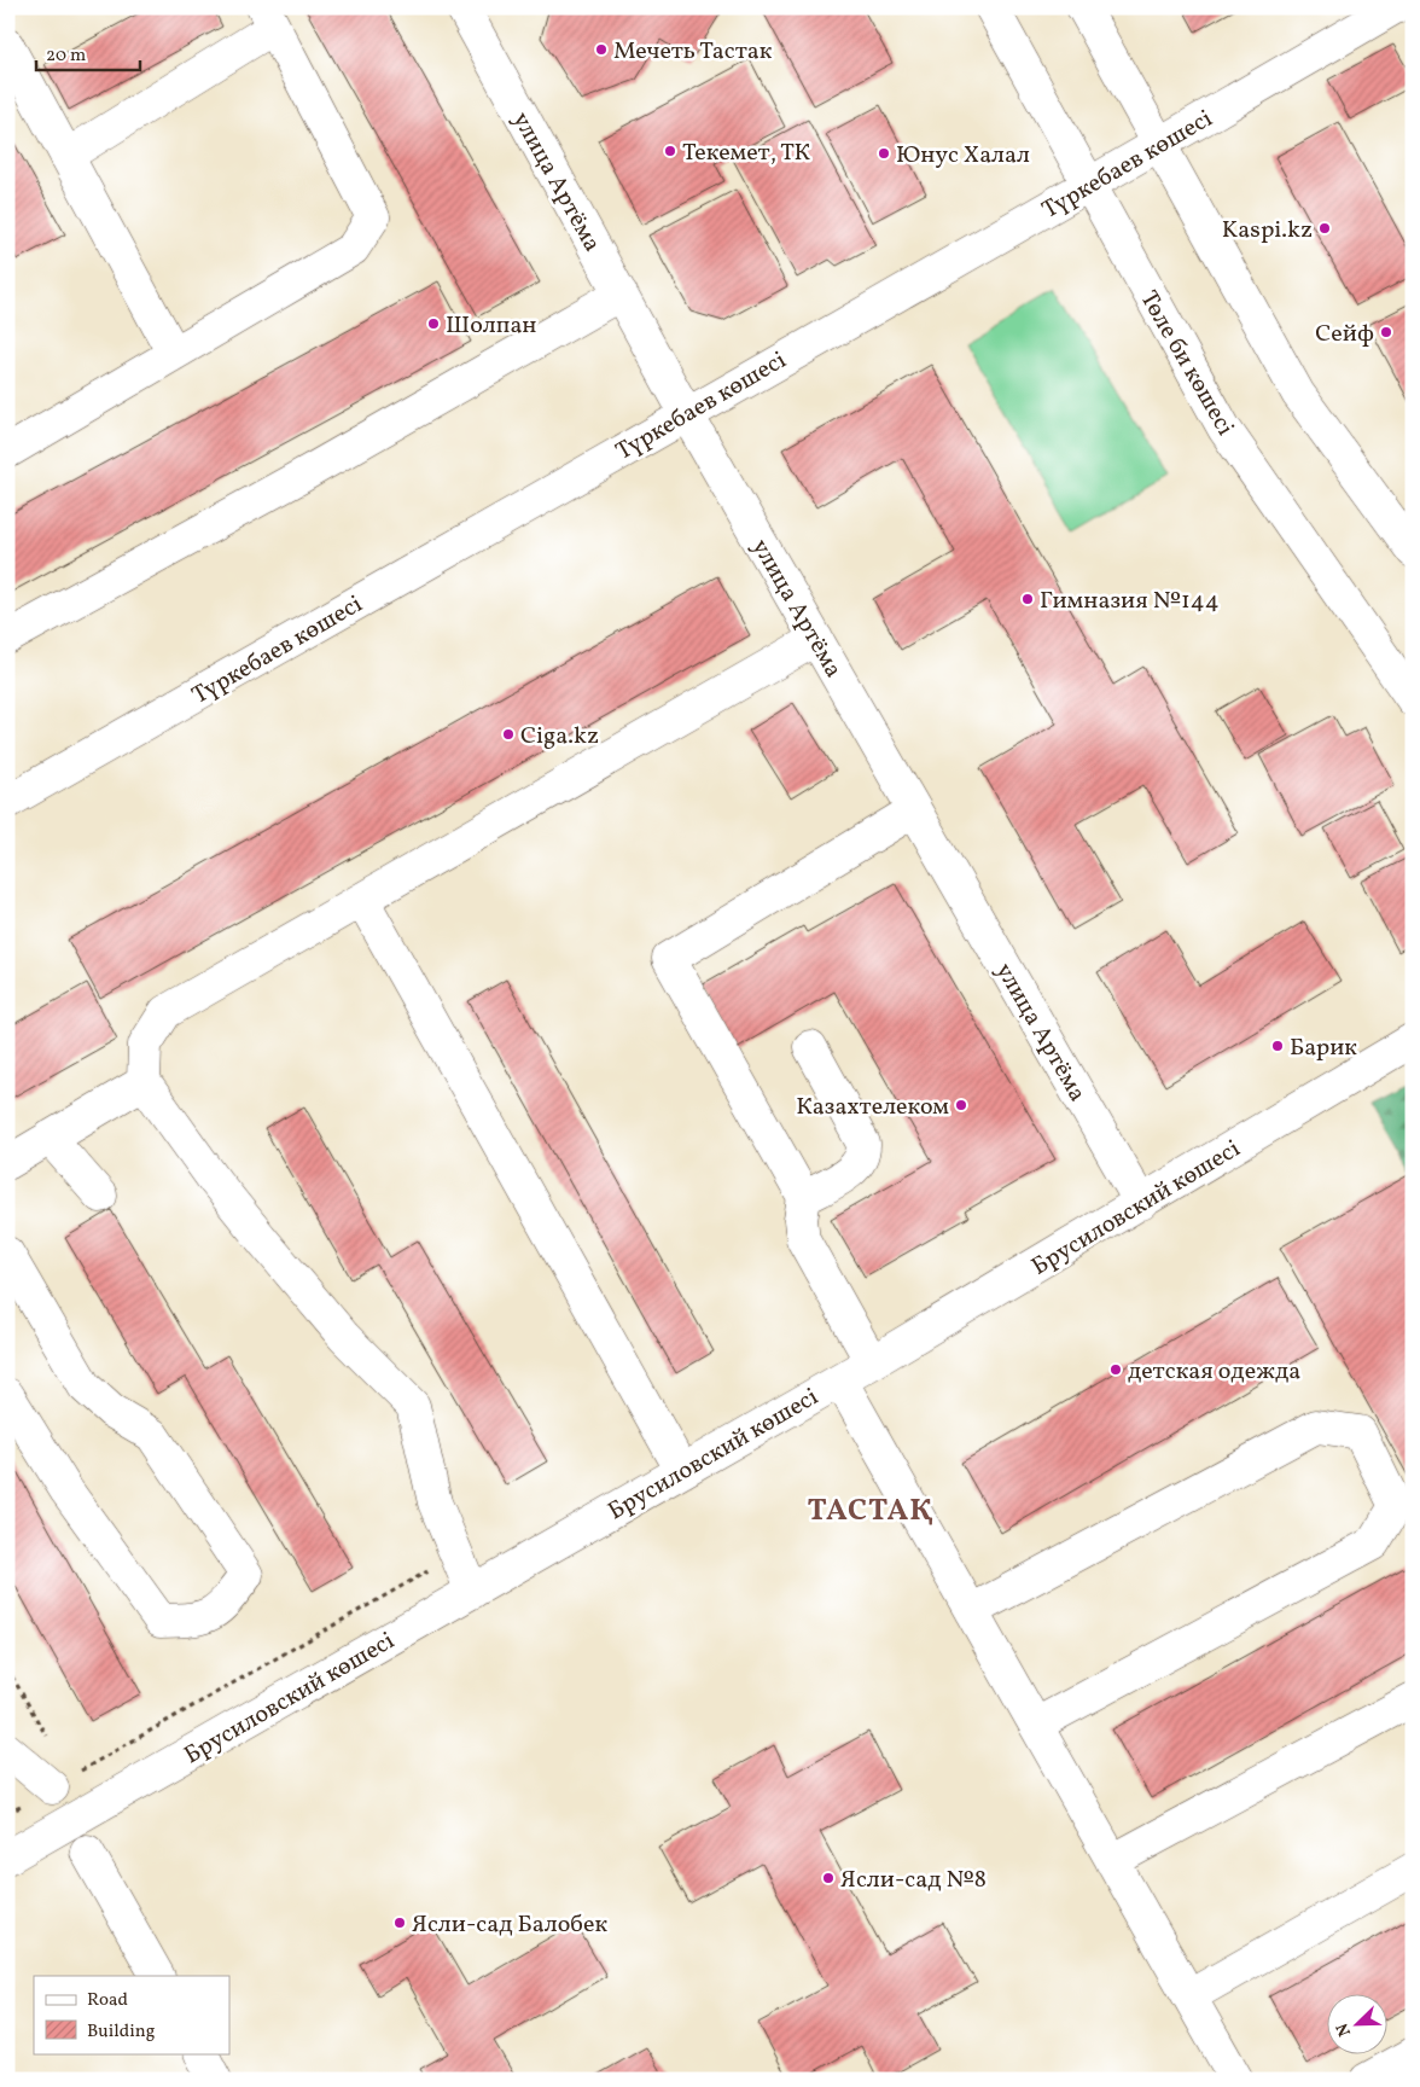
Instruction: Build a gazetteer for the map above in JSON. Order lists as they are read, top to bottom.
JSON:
{
  "streets": {
    "street": [
      "Түркебаев көшесі",
      "улица Артёма",
      "Төле би көшесі",
      "Брусиловский көшесі"
    ]
  },
  "crossings": [
    ["Түркебаев көшесі", "улица Артёма"],
    ["Түркебаев көшесі", "Төле би көшесі"],
    ["улица Артёма", "Брусиловский көшесі"]
  ],
  "districts": ["ТАСТАҚ"],
  "places": [
    "Мечеть Тастак",
    "Текемет, ТК",
    "Юнус Халал",
    "Kaspi.kz",
    "Шолпан",
    "Сейф",
    "Гимназия №144",
    "Ciga.kz",
    "Барик",
    "Казахтелеком",
    "детская одежда",
    "Ясли-сад №8",
    "Ясли-сад Балобек"
  ],
  "legend": ["Road", "Building"],
  "scale_bar": "20 m",
  "north": "bottom left"
}
